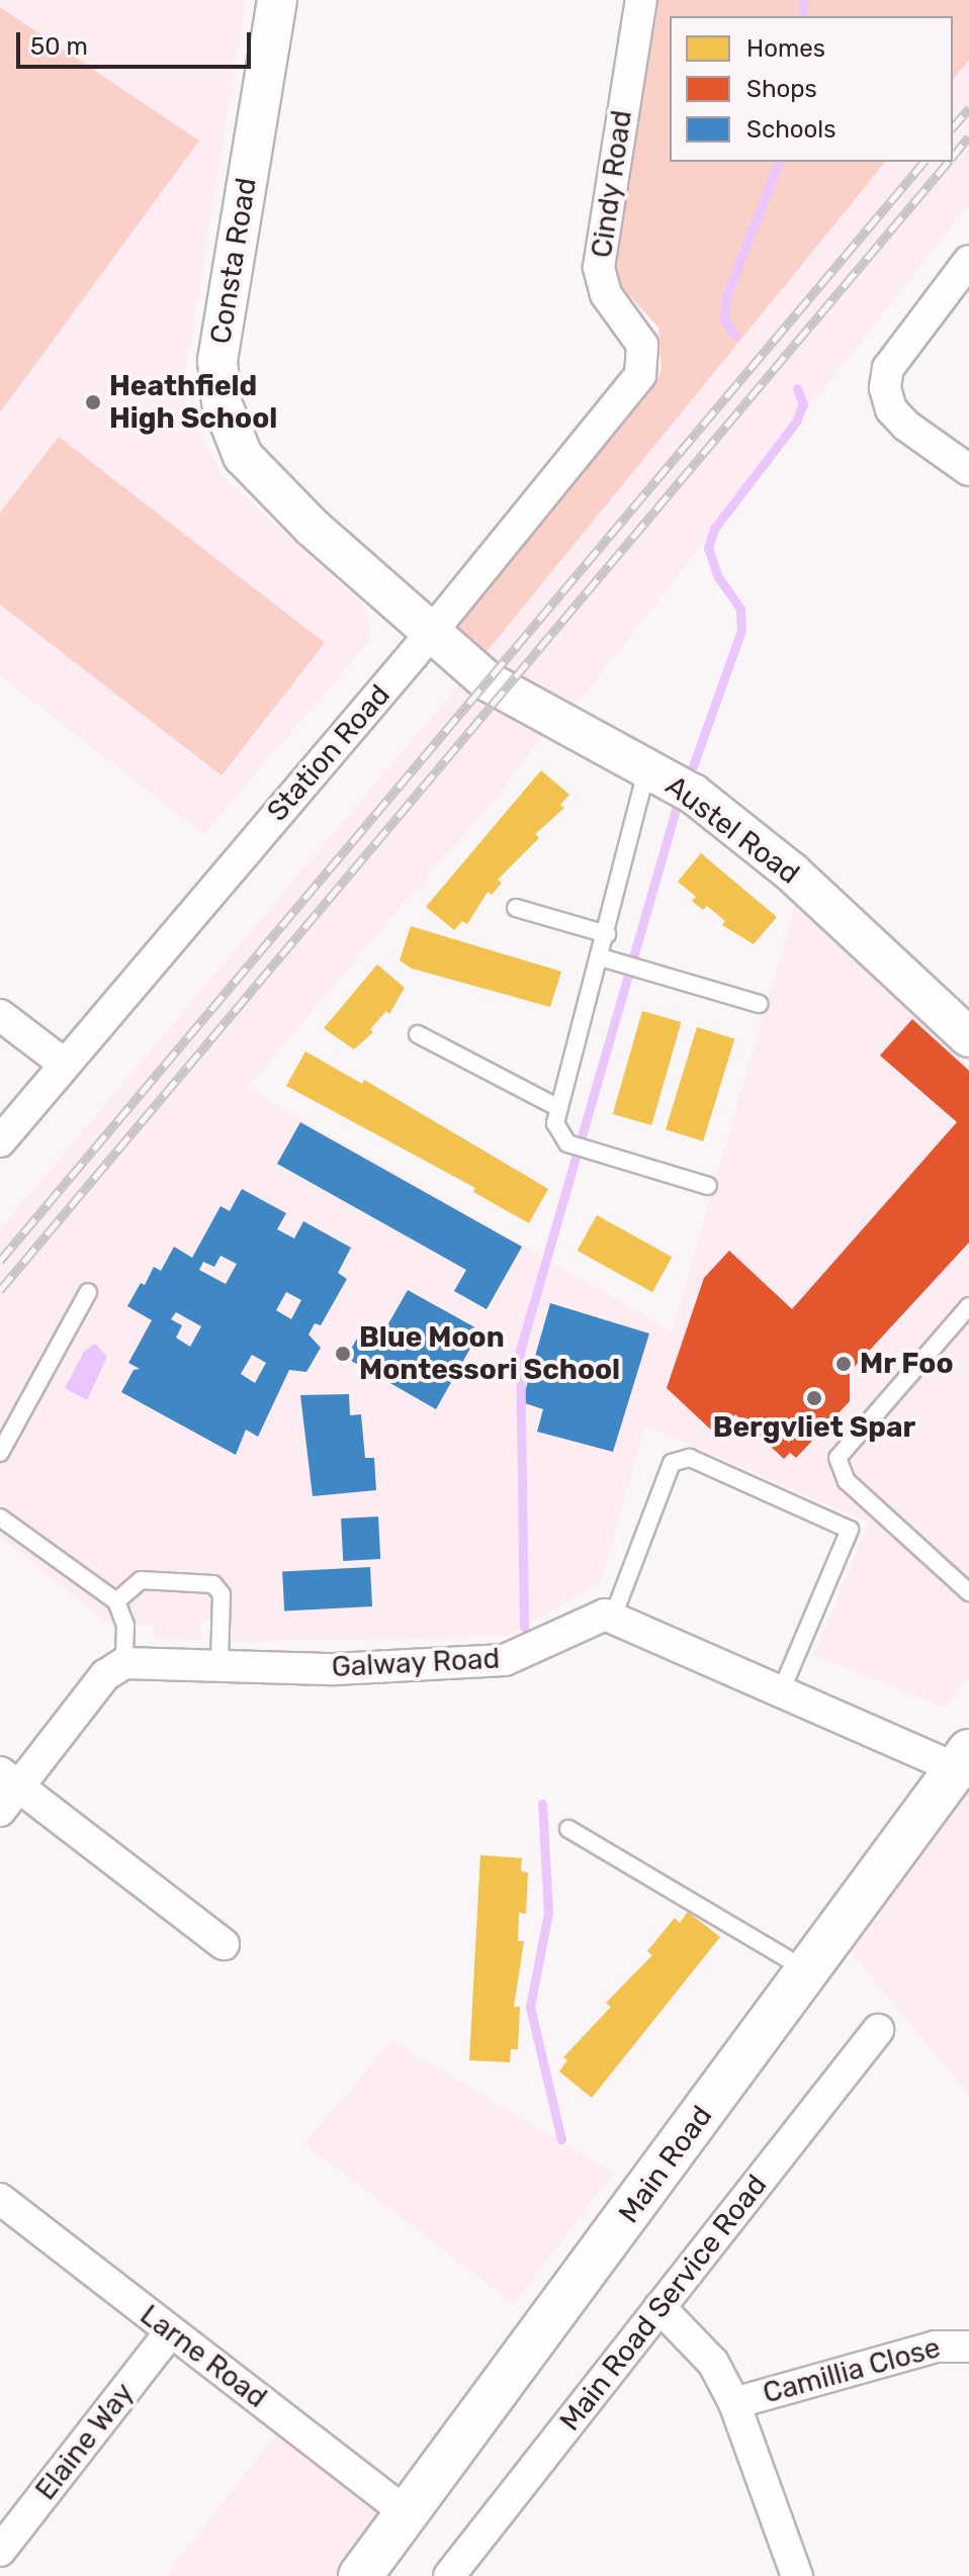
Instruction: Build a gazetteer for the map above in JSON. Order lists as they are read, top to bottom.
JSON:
{
  "streets": {
    "main road": ["Main Road"],
    "street": [
      "Cindy Road",
      "Consta Road",
      "Station Road",
      "Austel Road",
      "Galway Road",
      "Main Road Service Road",
      "Larne Road",
      "Camillia Close",
      "Elaine Way"
    ]
  },
  "crossings": [
    ["Cindy Road", "Station Road"],
    ["Consta Road", "Station Road"],
    ["Consta Road", "Austel Road"],
    ["Station Road", "Austel Road"],
    ["Main Road", "Larne Road"],
    ["Main Road Service Road", "Camillia Close"],
    ["Larne Road", "Elaine Way"]
  ],
  "places": [
    "Heathfield High School",
    "Blue Moon Montessori School",
    "Mr Foo",
    "Bergvliet Spar"
  ],
  "legend": ["Homes", "Shops", "Schools"],
  "scale_bar": "50 m"
}
